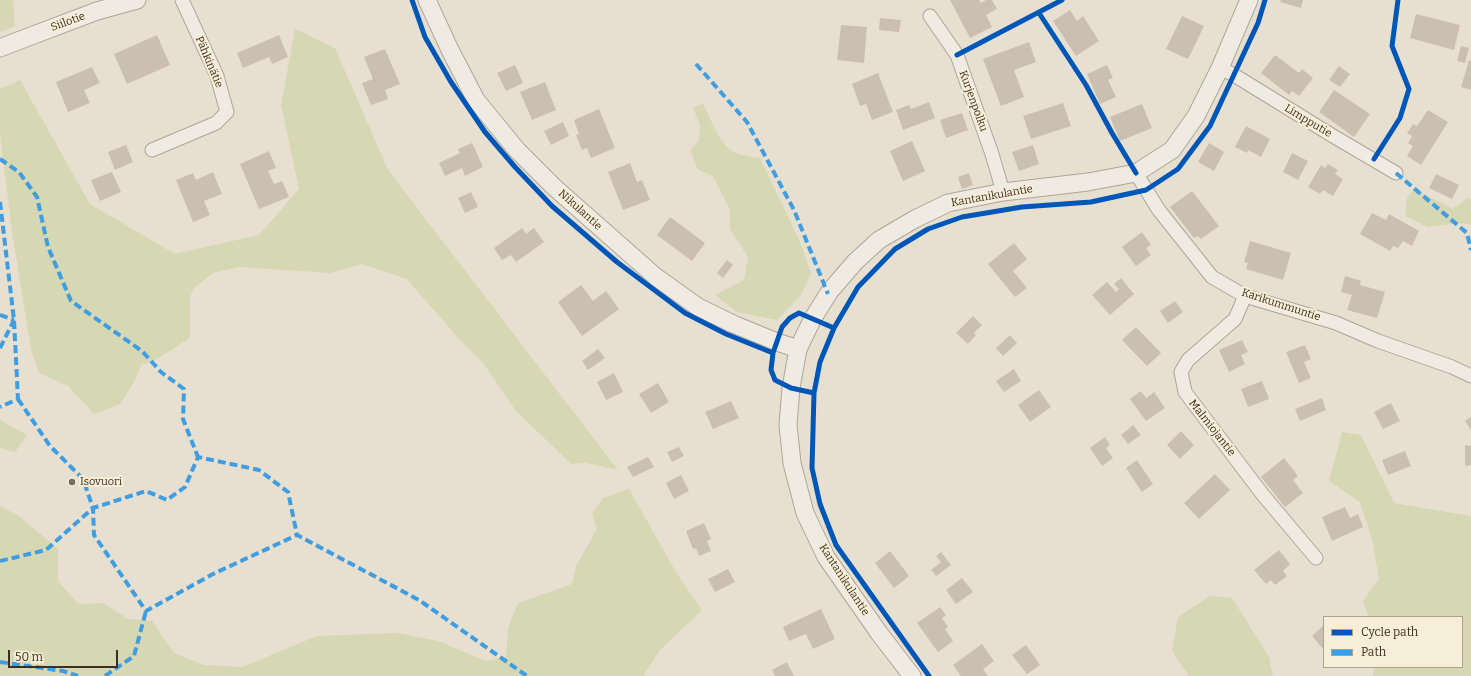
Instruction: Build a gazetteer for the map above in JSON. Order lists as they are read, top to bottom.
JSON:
{
  "streets": {
    "street": [
      "Siilotie",
      "Pähkinätie",
      "Kurjenpolku",
      "Limpputie",
      "Kantanikulantie",
      "Nikulantie",
      "Karikummuntie",
      "Malmiojantie"
    ]
  },
  "crossings": [
    ["Kurjenpolku", "Kantanikulantie"],
    ["Limpputie", "Kantanikulantie"],
    ["Kantanikulantie", "Nikulantie"],
    ["Kantanikulantie", "Karikummuntie"],
    ["Karikummuntie", "Malmiojantie"]
  ],
  "places": ["Isovuori"],
  "legend": ["Cycle path", "Path"],
  "scale_bar": "50 m"
}
